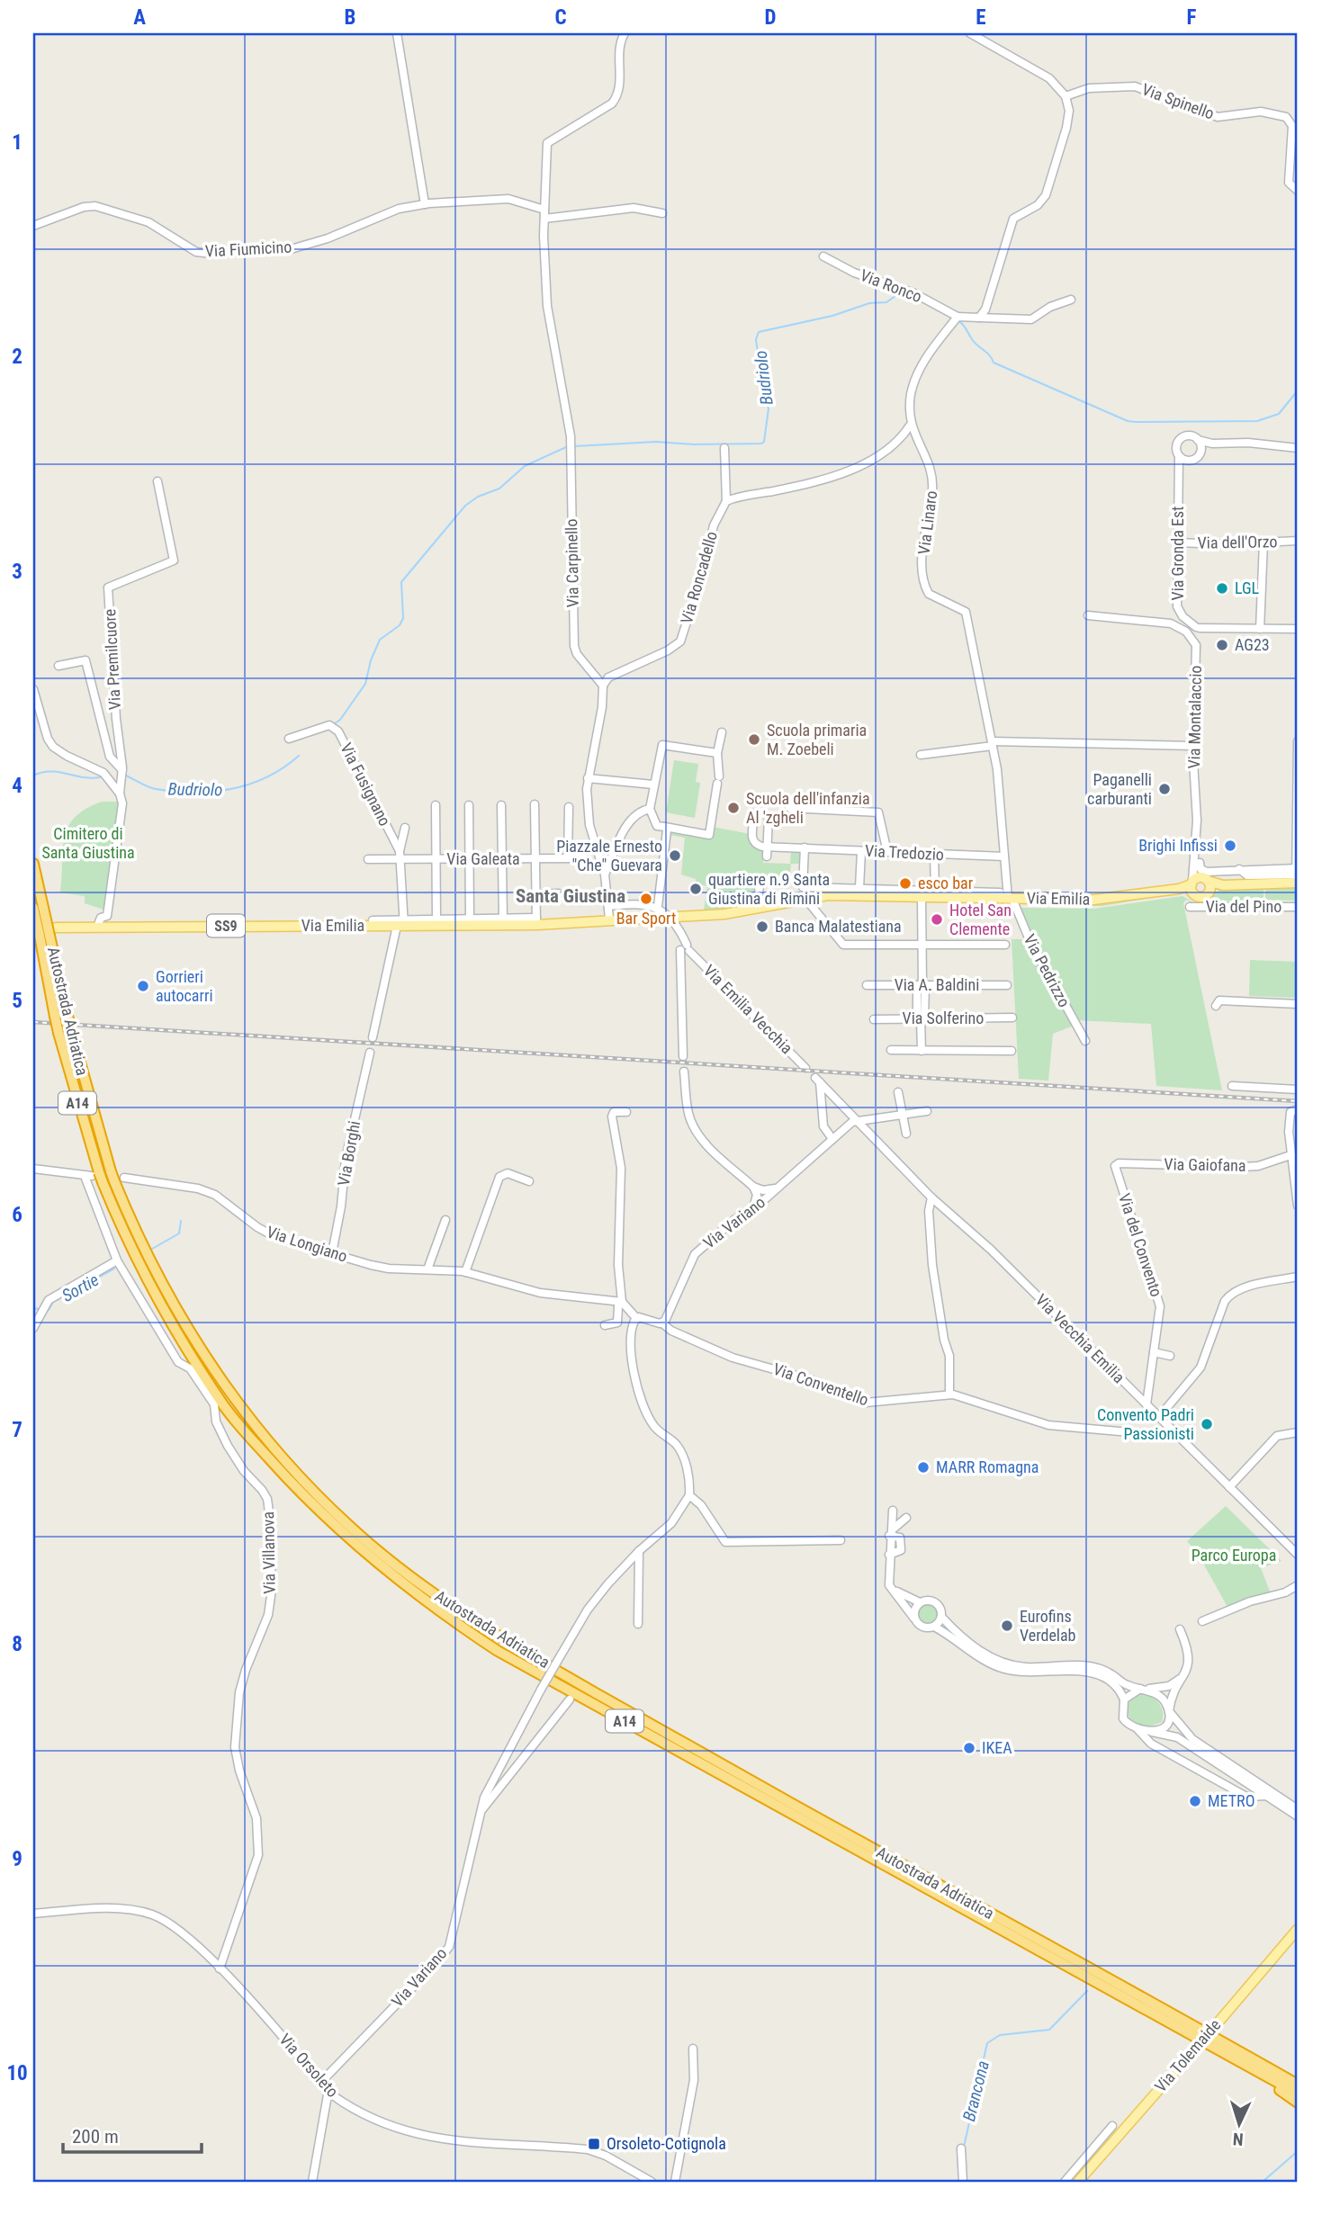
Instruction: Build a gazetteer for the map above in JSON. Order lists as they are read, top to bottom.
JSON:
{
  "streets": {
    "highway": ["Autostrada Adriatica", "A14"],
    "main road": ["Via Emilia", "SS9", "Via Tolemaide"],
    "street": [
      "Via Spinello",
      "Via Fiumicino",
      "Via Ronco",
      "Via Linaro",
      "Via dell'Orzo",
      "Via Gronda Est",
      "Via Carpinello",
      "Via Roncadello",
      "Via Premilcuore",
      "Via Montalaccio",
      "Via Fusignano",
      "Via Tredozio",
      "Via Galeata",
      "Via del Pino",
      "Via Pedrizzo",
      "Via A. Baldini",
      "Via Emilia Vecchia",
      "Via Solferino",
      "Via Borghi",
      "Via Gaiofana",
      "Via Variano",
      "Via Longiano",
      "Via del Convento",
      "Via Vecchia Emilia",
      "Via Conventello",
      "Via Villanova",
      "Via Orsoleto"
    ]
  },
  "crossings": [
    ["Via Fiumicino", "Via Carpinello"],
    ["Via Ronco", "Via Linaro"],
    ["Via Linaro", "Via Tredozio"],
    ["Via Linaro", "Via Emilia"],
    ["Via Linaro", "Via Pedrizzo"],
    ["Via dell'Orzo", "Via Gronda Est"],
    ["Via Carpinello", "Via Roncadello"],
    ["Via Premilcuore", "Via Emilia"],
    ["Via Montalaccio", "Via Emilia"],
    ["Via Fusignano", "Via Galeata"],
    ["Via Fusignano", "Via Emilia"],
    ["Via Emilia", "Via Pedrizzo"],
    ["Via Emilia", "Via Emilia Vecchia"],
    ["Via Emilia", "Autostrada Adriatica"],
    ["Autostrada Adriatica", "Via Longiano"],
    ["Autostrada Adriatica", "Via Villanova"],
    ["Via Borghi", "Via Longiano"],
    ["Via Gaiofana", "Via del Convento"],
    ["Via Variano", "Via Vecchia Emilia"],
    ["Via Variano", "Via Conventello"],
    ["Via Variano", "Via Orsoleto"],
    ["Via del Convento", "Via Vecchia Emilia"],
    ["Via Vecchia Emilia", "Via Conventello"],
    ["Via Villanova", "Via Orsoleto"]
  ],
  "districts": ["Santa Giustina"],
  "water": ["Budriolo", "Sortie", "Brancona"],
  "parks": ["Cimitero di Santa Giustina", "Parco Europa"],
  "places": {
    "other": [
      "LGL",
      "AG23",
      "Scuola primaria M. Zoebeli",
      "Paganelli carburanti",
      "Scuola dell'infanzia Al 'zgheli",
      "Brighi Infissi",
      "Piazzale Ernesto \"Che\" Guevara",
      "esco bar",
      "quartiere n.9 Santa Giustina di Rimini",
      "Bar Sport",
      "Hotel San Clemente",
      "Banca Malatestiana",
      "Gorrieri autocarri",
      "Convento Padri Passionisti",
      "MARR Romagna",
      "Eurofins Verdelab",
      "IKEA",
      "METRO"
    ],
    "transit": ["Orsoleto-Cotignola"]
  },
  "scale_bar": "200 m",
  "north": "bottom",
  "grid": {
    "columns": [
      "A",
      "B",
      "C",
      "D",
      "E",
      "F"
    ],
    "rows": [
      "1",
      "2",
      "3",
      "4",
      "5",
      "6",
      "7",
      "8",
      "9",
      "10"
    ]
  }
}
